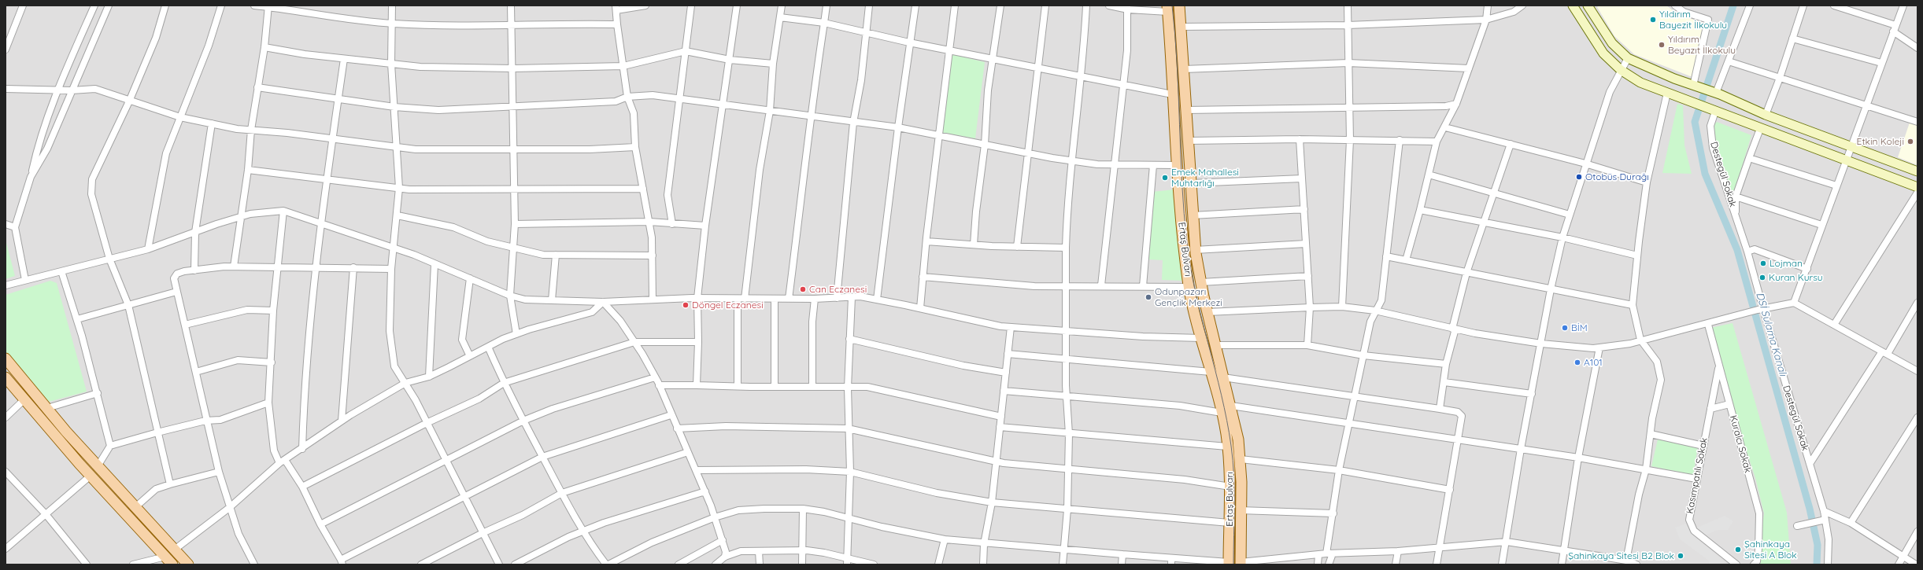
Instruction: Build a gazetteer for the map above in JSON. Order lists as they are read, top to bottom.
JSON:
{
  "streets": {
    "main road": ["Ertaş Bulvarı"],
    "street": ["Destegül Sokak", "Kuralcı Sokak", "Kasımpatılı Sokak"]
  },
  "crossings": [
    ["Kuralcı Sokak", "Kasımpatılı Sokak"]
  ],
  "water": ["DSİ Sulama Kanalı"],
  "places": [
    "Yıldırım Bayezit İlkokulu",
    "Yıldırım Beyazıt İlkokulu",
    "Etkin Koleji",
    "Otobüs Durağı",
    "Emek Mahallesi Muhtarlığı",
    "Lojman",
    "Kuran Kursu",
    "Can Eczanesi",
    "Odunpazarı Gençlik Merkezi",
    "Döngel Eczanesi",
    "BİM",
    "A101",
    "Şahinkaya Sitesi A Blok",
    "Şahinkaya Sitesi B2 Blok"
  ]
}
